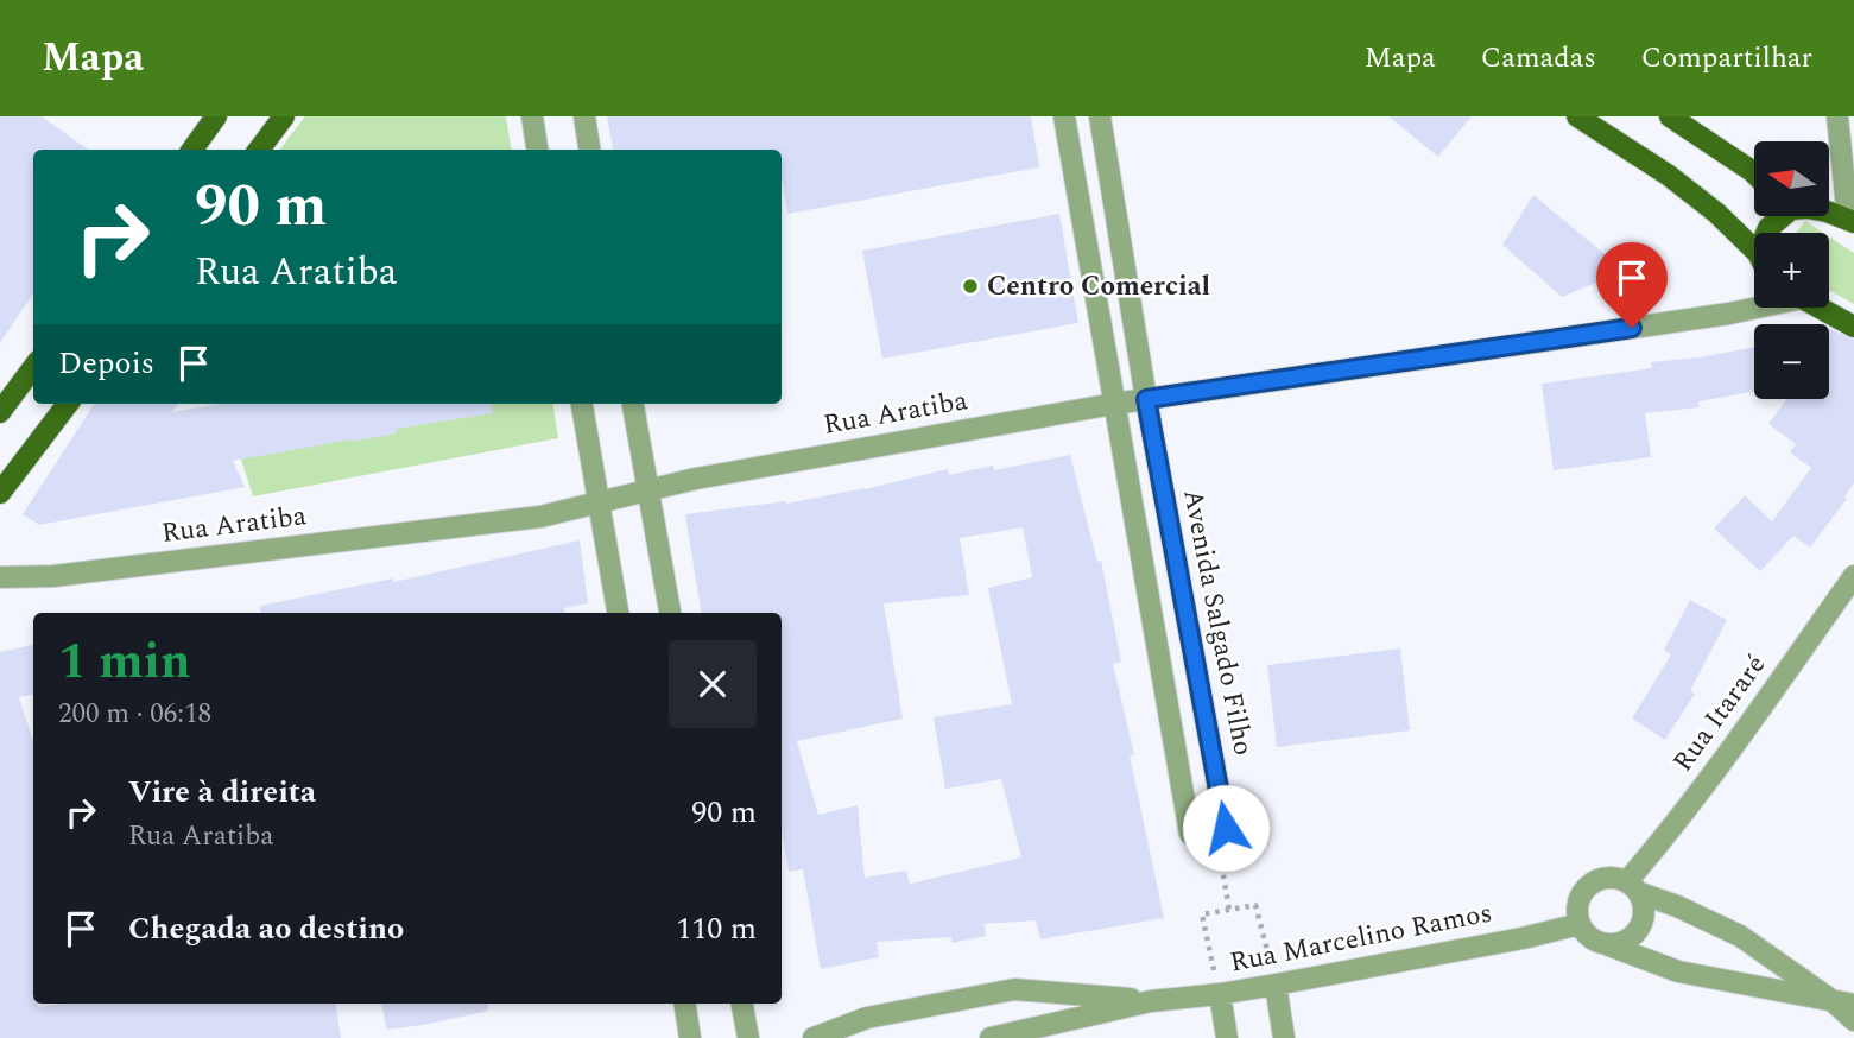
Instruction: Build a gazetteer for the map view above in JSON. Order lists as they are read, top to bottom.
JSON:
{
  "streets": {
    "street": [
      "Rua Aratiba",
      "Avenida Salgado Filho",
      "Rua Itararé",
      "Rua Marcelino Ramos"
    ]
  },
  "crossings": [
    ["Rua Aratiba", "Avenida Salgado Filho"],
    ["Rua Itararé", "Rua Marcelino Ramos"]
  ],
  "places": ["Centro Comercial"],
  "north": "left",
  "page": {
    "header": "Mapa",
    "nav": ["Mapa", "Camadas", "Compartilhar"],
    "map_buttons": ["+", "−"],
    "turn": ["90 m", "Rua Aratiba"],
    "then": "Depois",
    "heading": ["1 min", "200 m · 06:18"],
    "list": [
      {
        "name": "Vire à direita",
        "note": "Rua Aratiba",
        "value": "90 m"
      },
      {
        "name": "Chegada ao destino",
        "value": "110 m"
      }
    ]
  }
}
